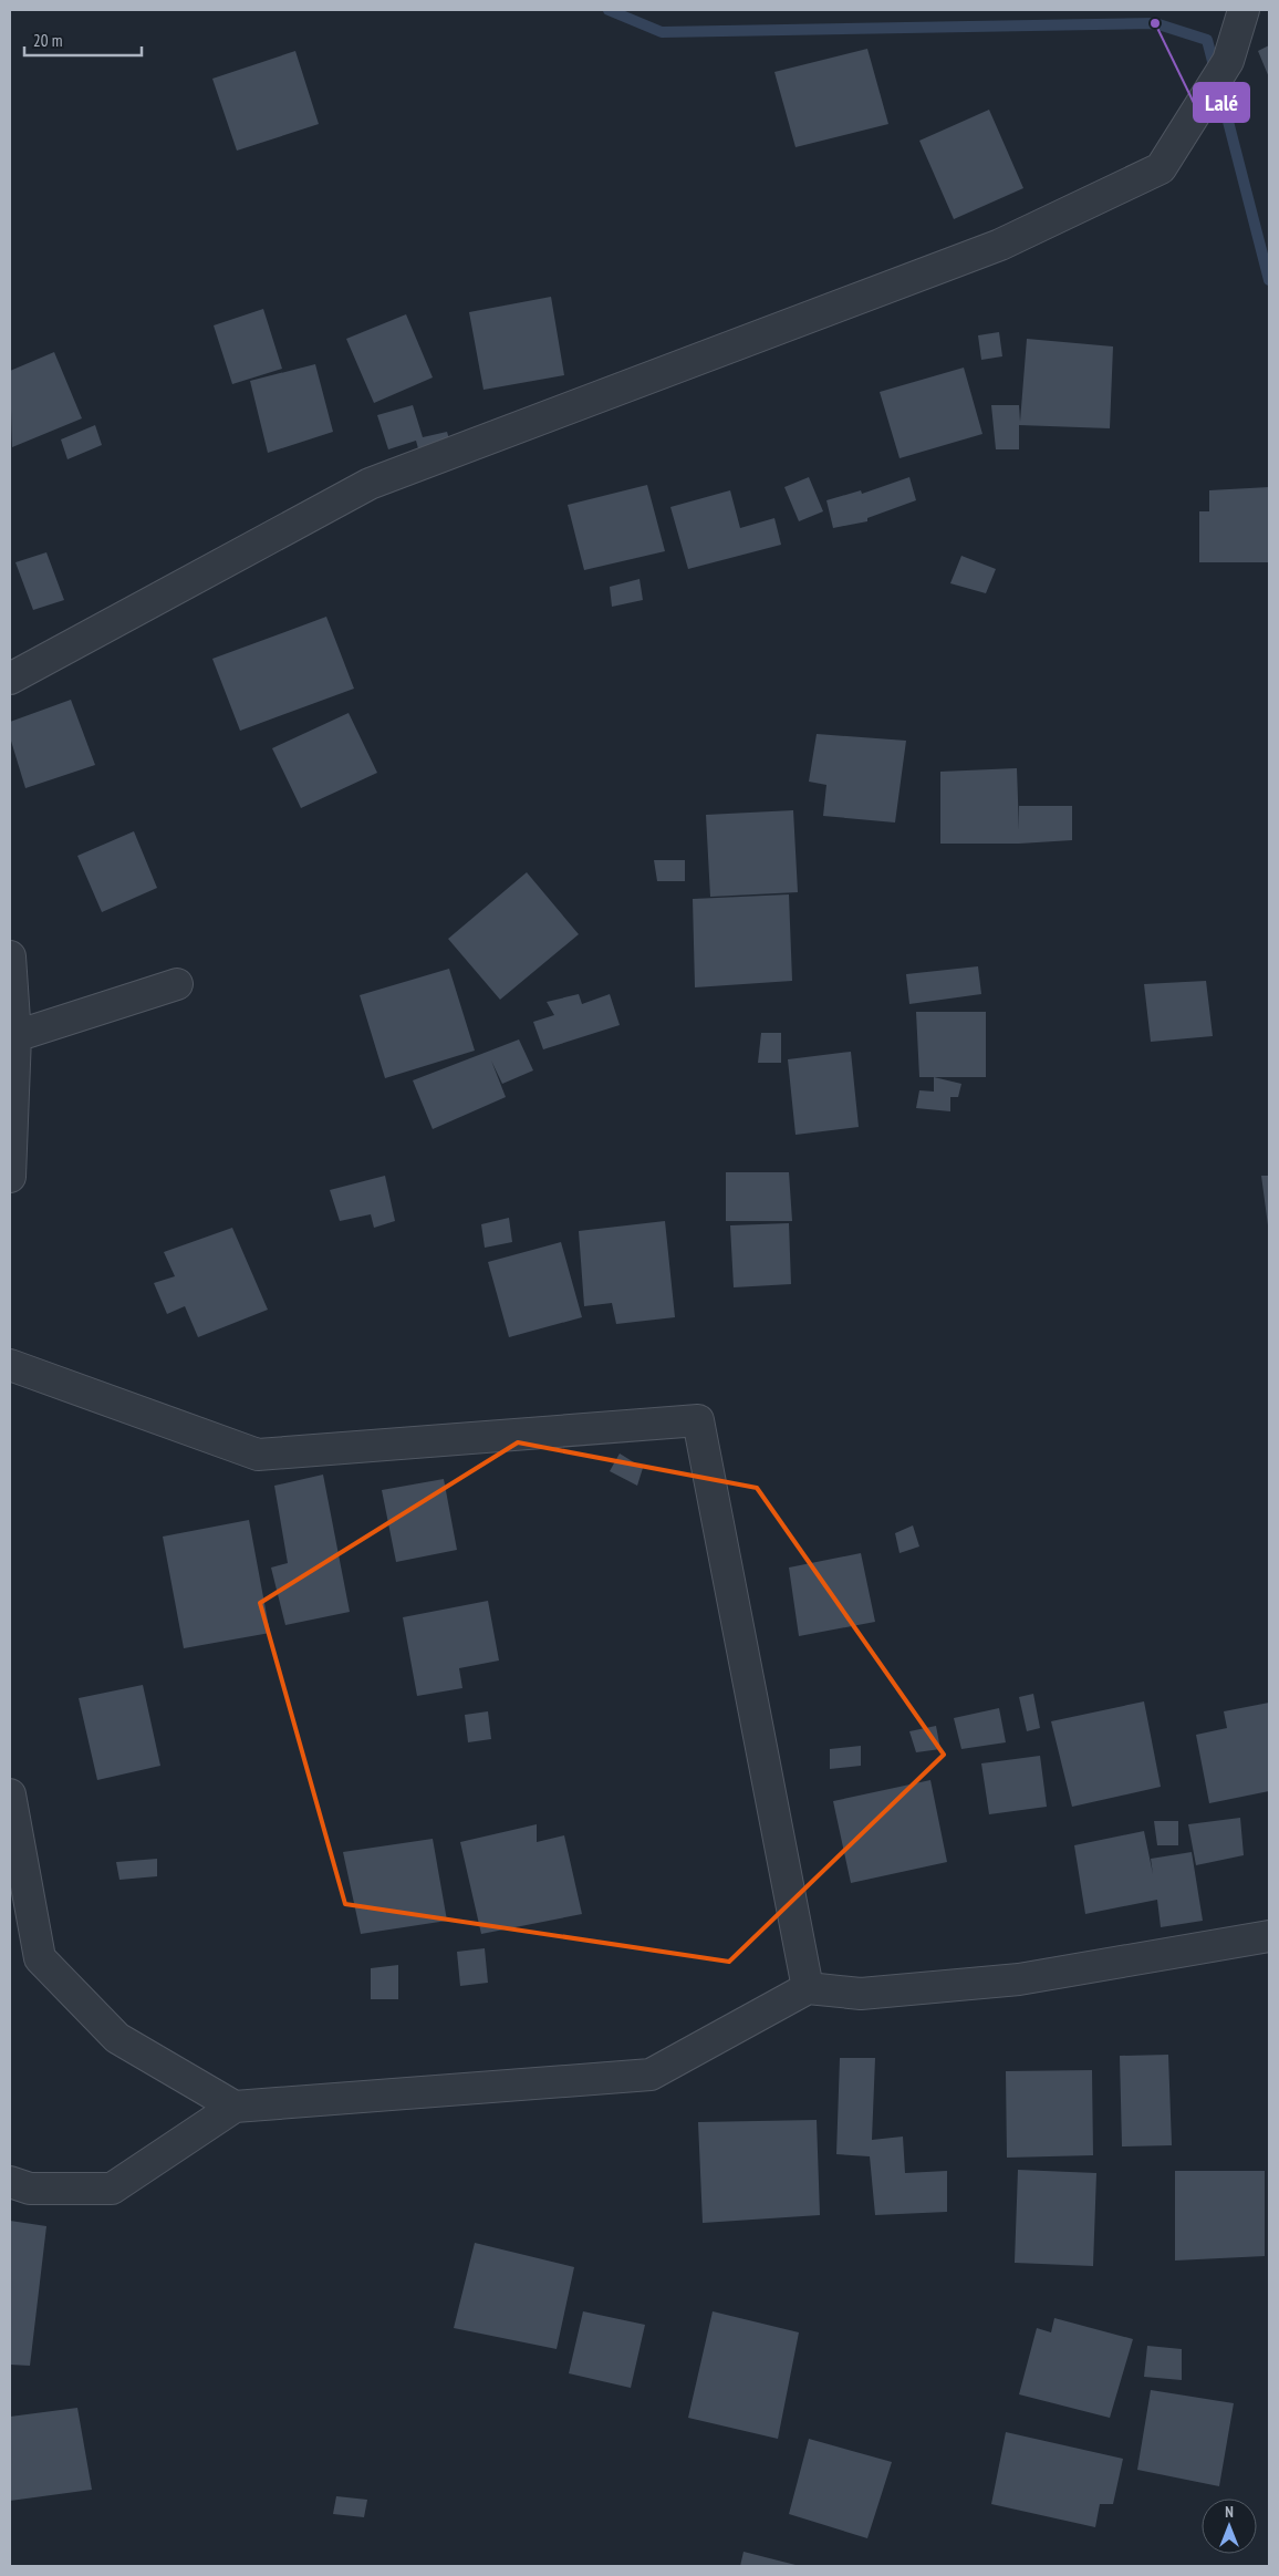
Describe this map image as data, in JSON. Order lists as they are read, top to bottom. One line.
{"places":["Lalé"],"scale_bar":"20 m","north":"top"}
